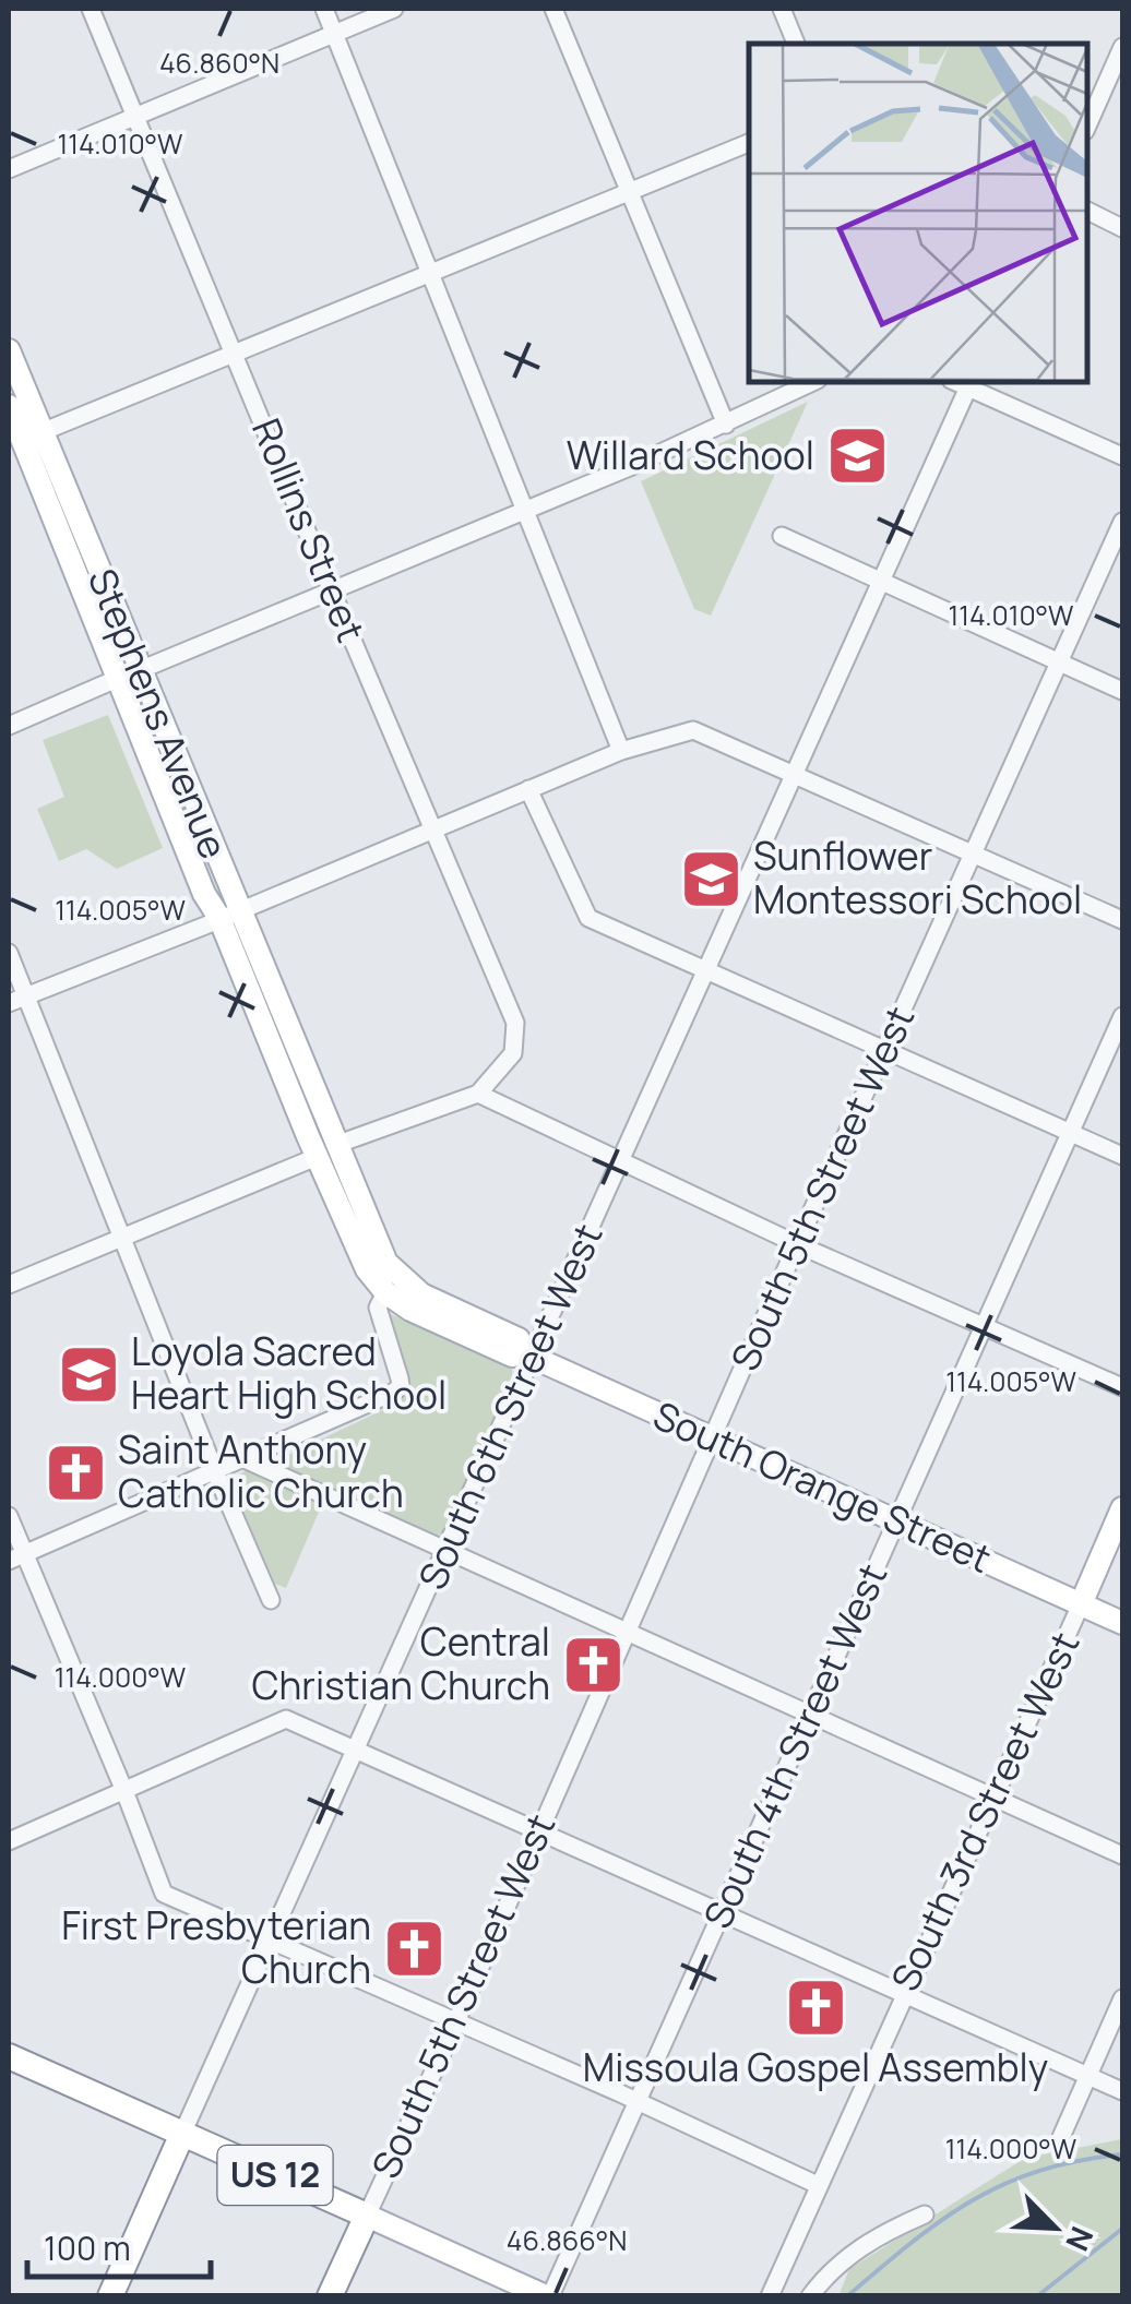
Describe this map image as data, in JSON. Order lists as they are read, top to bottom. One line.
{"streets":{"highway":["US 12"],"main road":["Stephens Avenue","South Orange Street","South 3rd Street West"],"street":["Rollins Street","South 5th Street West","South 6th Street West","South 4th Street West"]},"crossings":[["Stephens Avenue","South 6th Street West"],["Stephens Avenue","South Orange Street"],["South 5th Street West","South Orange Street"],["South 5th Street West","US 12"],["South 6th Street West","South Orange Street"],["South 6th Street West","US 12"],["South Orange Street","South 4th Street West"],["South Orange Street","South 3rd Street West"]],"places":{"school or university":["Willard School","Sunflower Montessori School","Loyola Sacred Heart High School"],"church":["Saint Anthony Catholic Church","Central Christian Church","First Presbyterian Church","Missoula Gospel Assembly"]},"scale_bar":"100 m","north":"bottom right","coordinates":["46.860°N","114.010°W","114.005°W","114.000°W","46.866°N"]}
